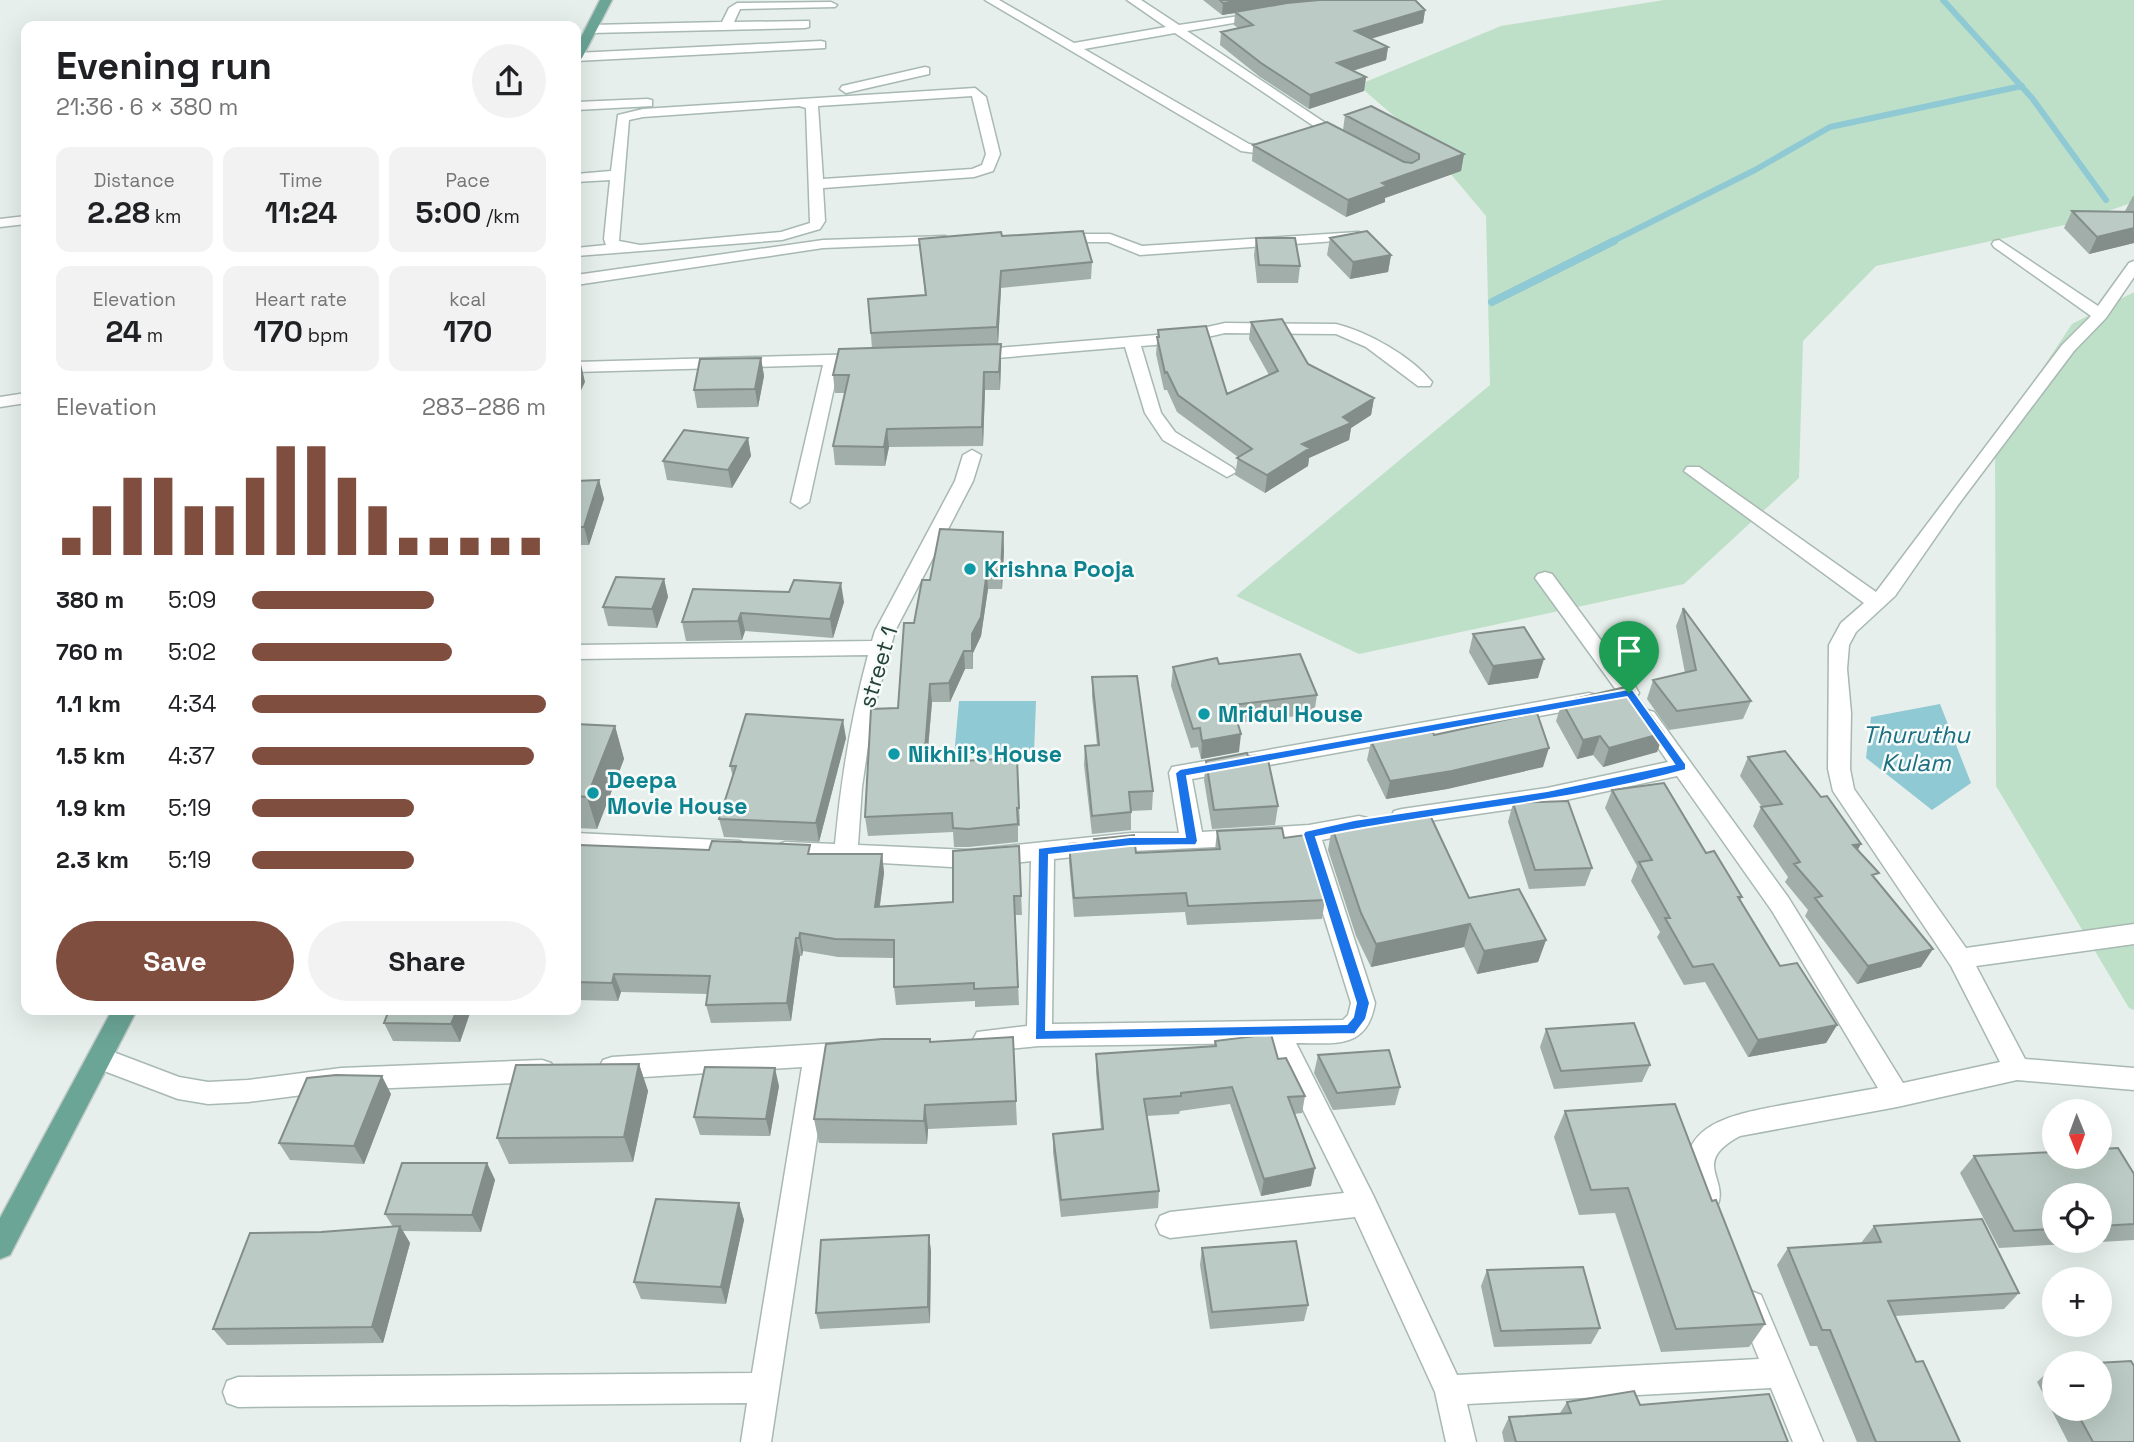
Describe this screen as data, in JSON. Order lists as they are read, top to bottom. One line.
{"streets":{"street":["street 1"]},"water":["Thuruthu Kulam"],"places":["Krishna Pooja","Mridul House","Nikhil's House","Deepa Movie House"],"north":"bottom","page":{"heading":["Evening run","21:36 · 6 × 380 m"],"stats":[["Distance","2.28 km"],["Time","11:24"],["Pace","5:00 /km"],["Elevation","24 m"],["Heart rate","170 bpm"],["kcal","170"]],"chart":["Elevation","283–286 m"],"list":[{"name":"380 m","note":"5:09"},{"name":"760 m","note":"5:02"},{"name":"1.1 km","note":"4:34"},{"name":"1.5 km","note":"4:37"},{"name":"1.9 km","note":"5:19"},{"name":"2.3 km","note":"5:19"}],"buttons":["Save","Share"],"map_buttons":["+","−"]}}
